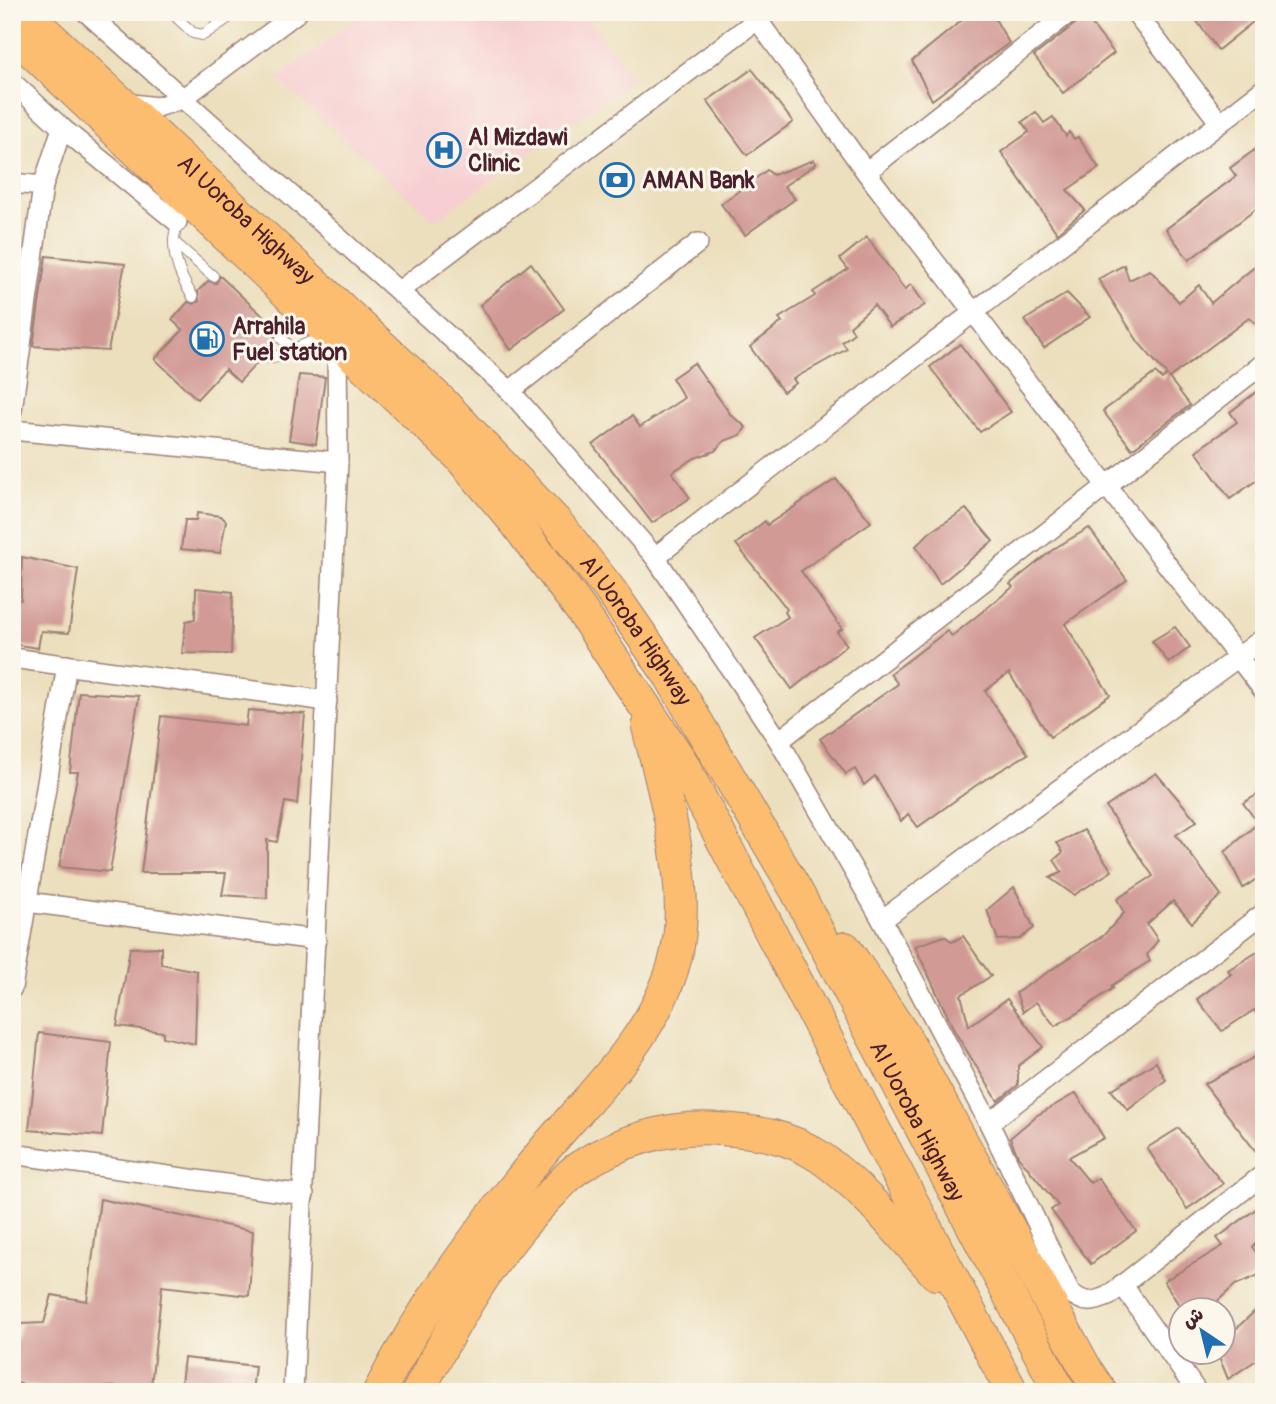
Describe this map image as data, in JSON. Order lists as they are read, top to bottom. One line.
{"streets":{"highway":["Al Uoroba Highway"]},"places":{"hospital":["Al Mizdawi Clinic"],"bank":["AMAN Bank"],"fuel station":["Arrahila Fuel station"]},"north":"top left"}
